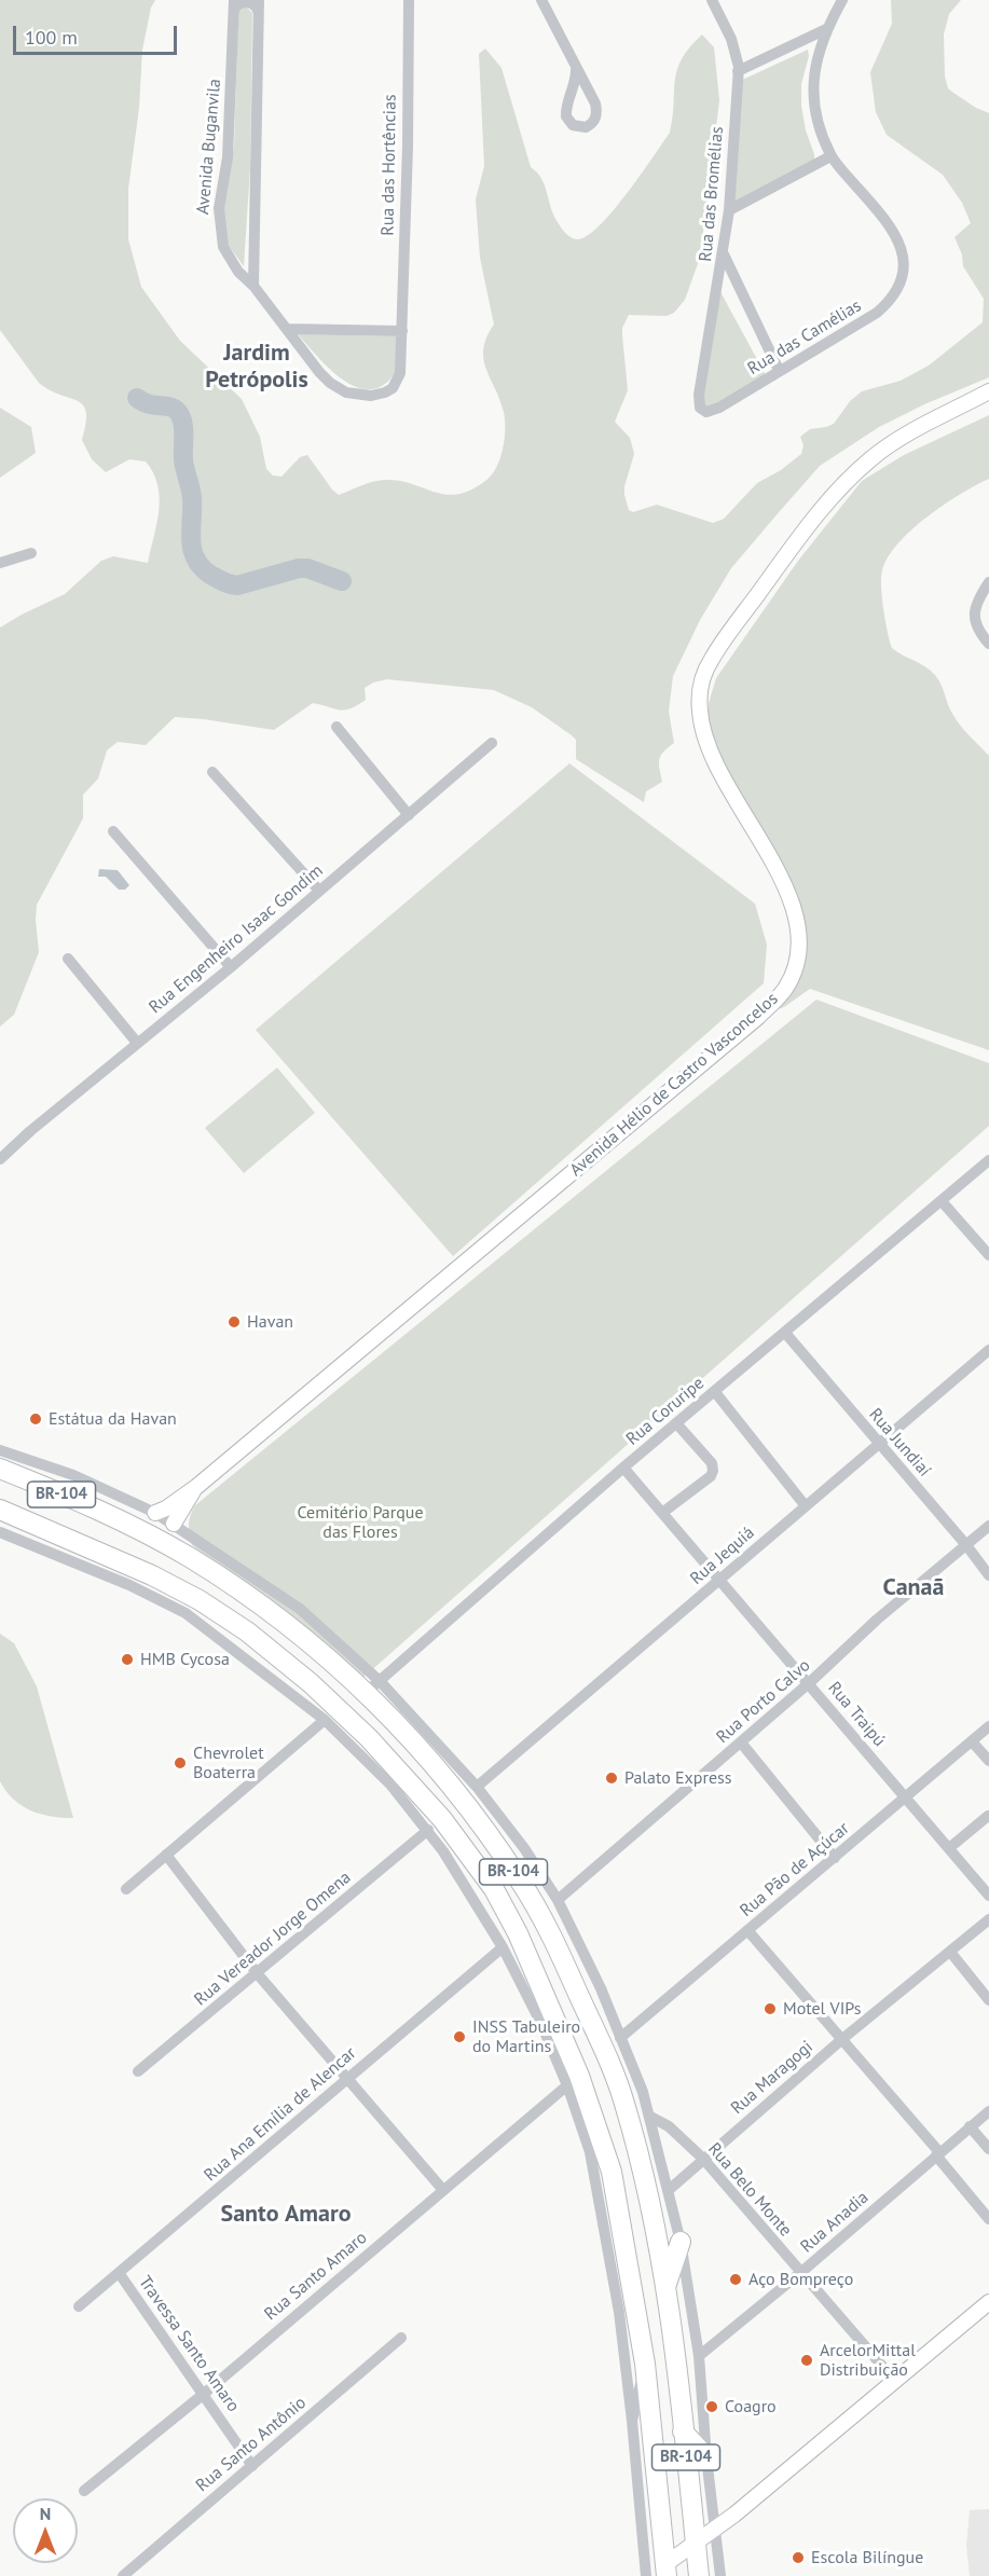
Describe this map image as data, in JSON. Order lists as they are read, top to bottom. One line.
{"streets":{"highway":["BR-104"],"street":["Avenida Buganvila","Rua das Hortências","Rua das Bromélias","Rua das Camélias","Rua Engenheiro Isaac Gondim","Avenida Hélio de Castro Vasconcelos","Rua Coruripe","Rua Jundiaí","Rua Jequiá","Rua Porto Calvo","Rua Traipú","Rua Pão de Açúcar","Rua Vereador Jorge Omena","Rua Maragogi","Rua Ana Emília de Alencar","Rua Belo Monte","Rua Anadia","Rua Santo Amaro","Travessa Santo Amaro","Rua Santo Antônio"]},"crossings":[["Avenida Buganvila","Rua das Hortências"],["Rua das Bromélias","Rua das Camélias"],["Rua Coruripe","Rua Jundiaí"],["Rua Coruripe","BR-104"],["Rua Coruripe","Rua Traipú"],["Rua Jundiaí","Rua Jequiá"],["Rua Jundiaí","Rua Porto Calvo"],["Rua Jequiá","Rua Traipú"],["Rua Porto Calvo","Rua Traipú"],["Rua Traipú","Rua Pão de Açúcar"],["Rua Maragogi","Rua Belo Monte"],["Rua Ana Emília de Alencar","Travessa Santo Amaro"],["Rua Belo Monte","Rua Anadia"],["Rua Santo Amaro","Travessa Santo Amaro"],["Travessa Santo Amaro","Rua Santo Antônio"]],"districts":["Jardim Petrópolis","Canaã","Santo Amaro"],"parks":["Cemitério Parque das Flores"],"places":["Havan","Estátua da Havan","HMB Cycosa","Chevrolet Boaterra","Palato Express","Motel VIPs","INSS Tabuleiro do Martins","Aço Bompreço","ArcelorMittal Distribuição","Coagro","Escola Bilíngue"],"scale_bar":"100 m","north":"top"}
